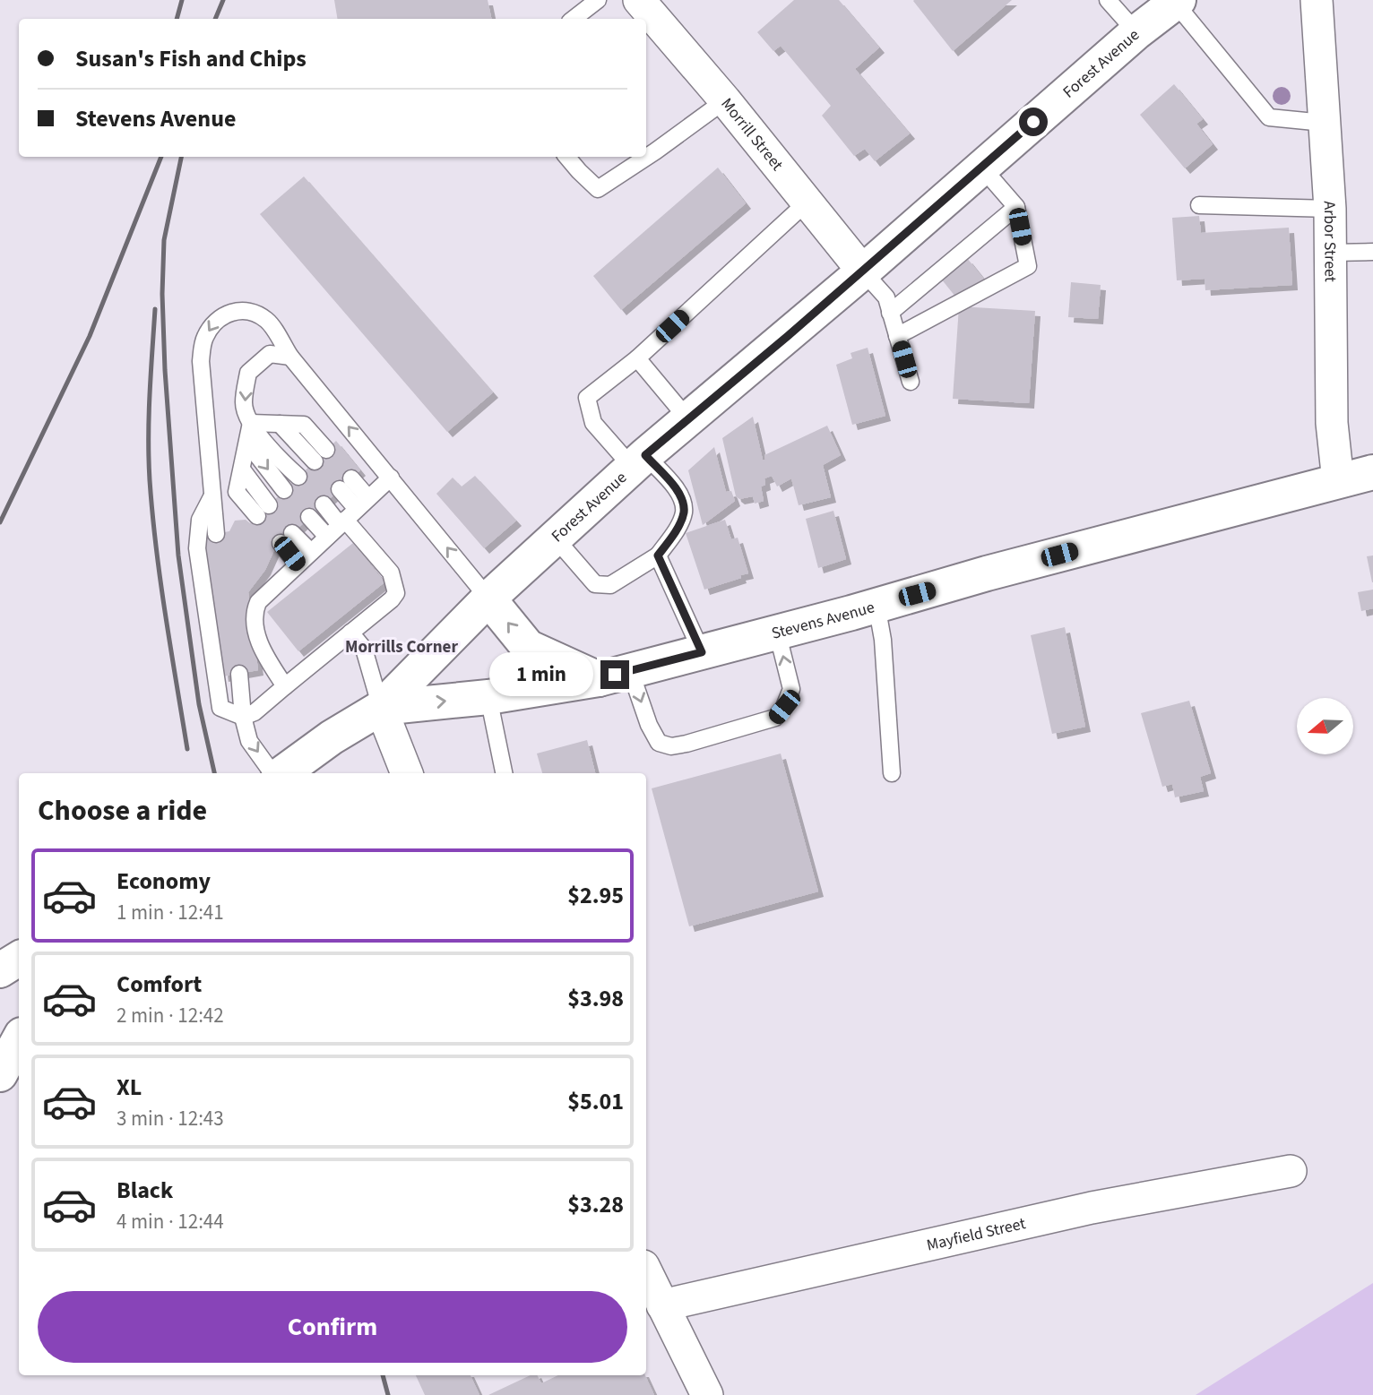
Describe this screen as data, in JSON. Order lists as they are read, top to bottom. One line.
{"streets":{"main road":["Forest Avenue","Stevens Avenue"],"street":["Morrill Street","Arbor Street","Mayfield Street"]},"crossings":[["Forest Avenue","Morrill Street"],["Forest Avenue","Stevens Avenue"],["Arbor Street","Stevens Avenue"]],"districts":["Morrills Corner"],"north":"left","page":{"banner":["Susan's Fish and Chips","Stevens Avenue"],"bubble":"1 min","heading":"Choose a ride","list":[{"name":"Economy","note":"1 min · 12:41","value":"$2.95"},{"name":"Comfort","note":"2 min · 12:42","value":"$3.98"},{"name":"XL","note":"3 min · 12:43","value":"$5.01"},{"name":"Black","note":"4 min · 12:44","value":"$3.28"}],"buttons":"Confirm"}}
